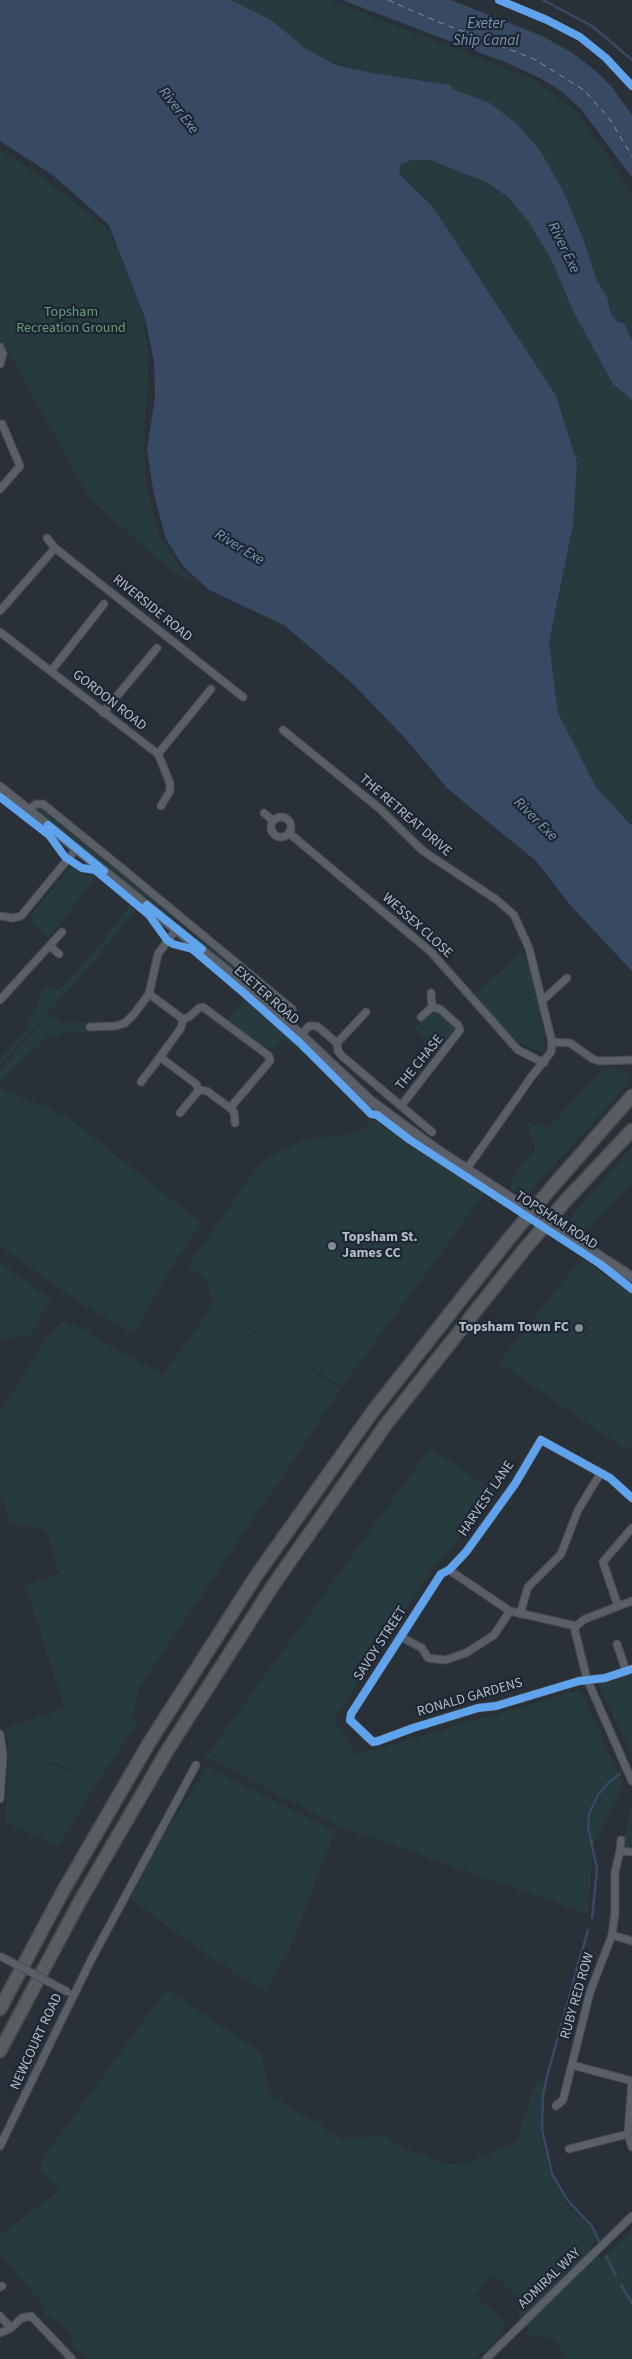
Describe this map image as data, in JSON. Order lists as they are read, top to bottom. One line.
{"streets":{"street":["RIVERSIDE ROAD","GORDON ROAD","THE RETREAT DRIVE","WESSEX CLOSE","EXETER ROAD","THE CHASE","TOPSHAM ROAD","HARVEST LANE","SAVOY STREET","RONALD GARDENS","RUBY RED ROW","NEWCOURT ROAD","ADMIRAL WAY"]},"crossings":[["EXETER ROAD","THE CHASE"],["EXETER ROAD","TOPSHAM ROAD"],["HARVEST LANE","SAVOY STREET"],["SAVOY STREET","RONALD GARDENS"]],"water":["Exeter Ship Canal","River Exe"],"parks":["Topsham Recreation Ground"],"places":["Topsham St. James CC","Topsham Town FC"]}
